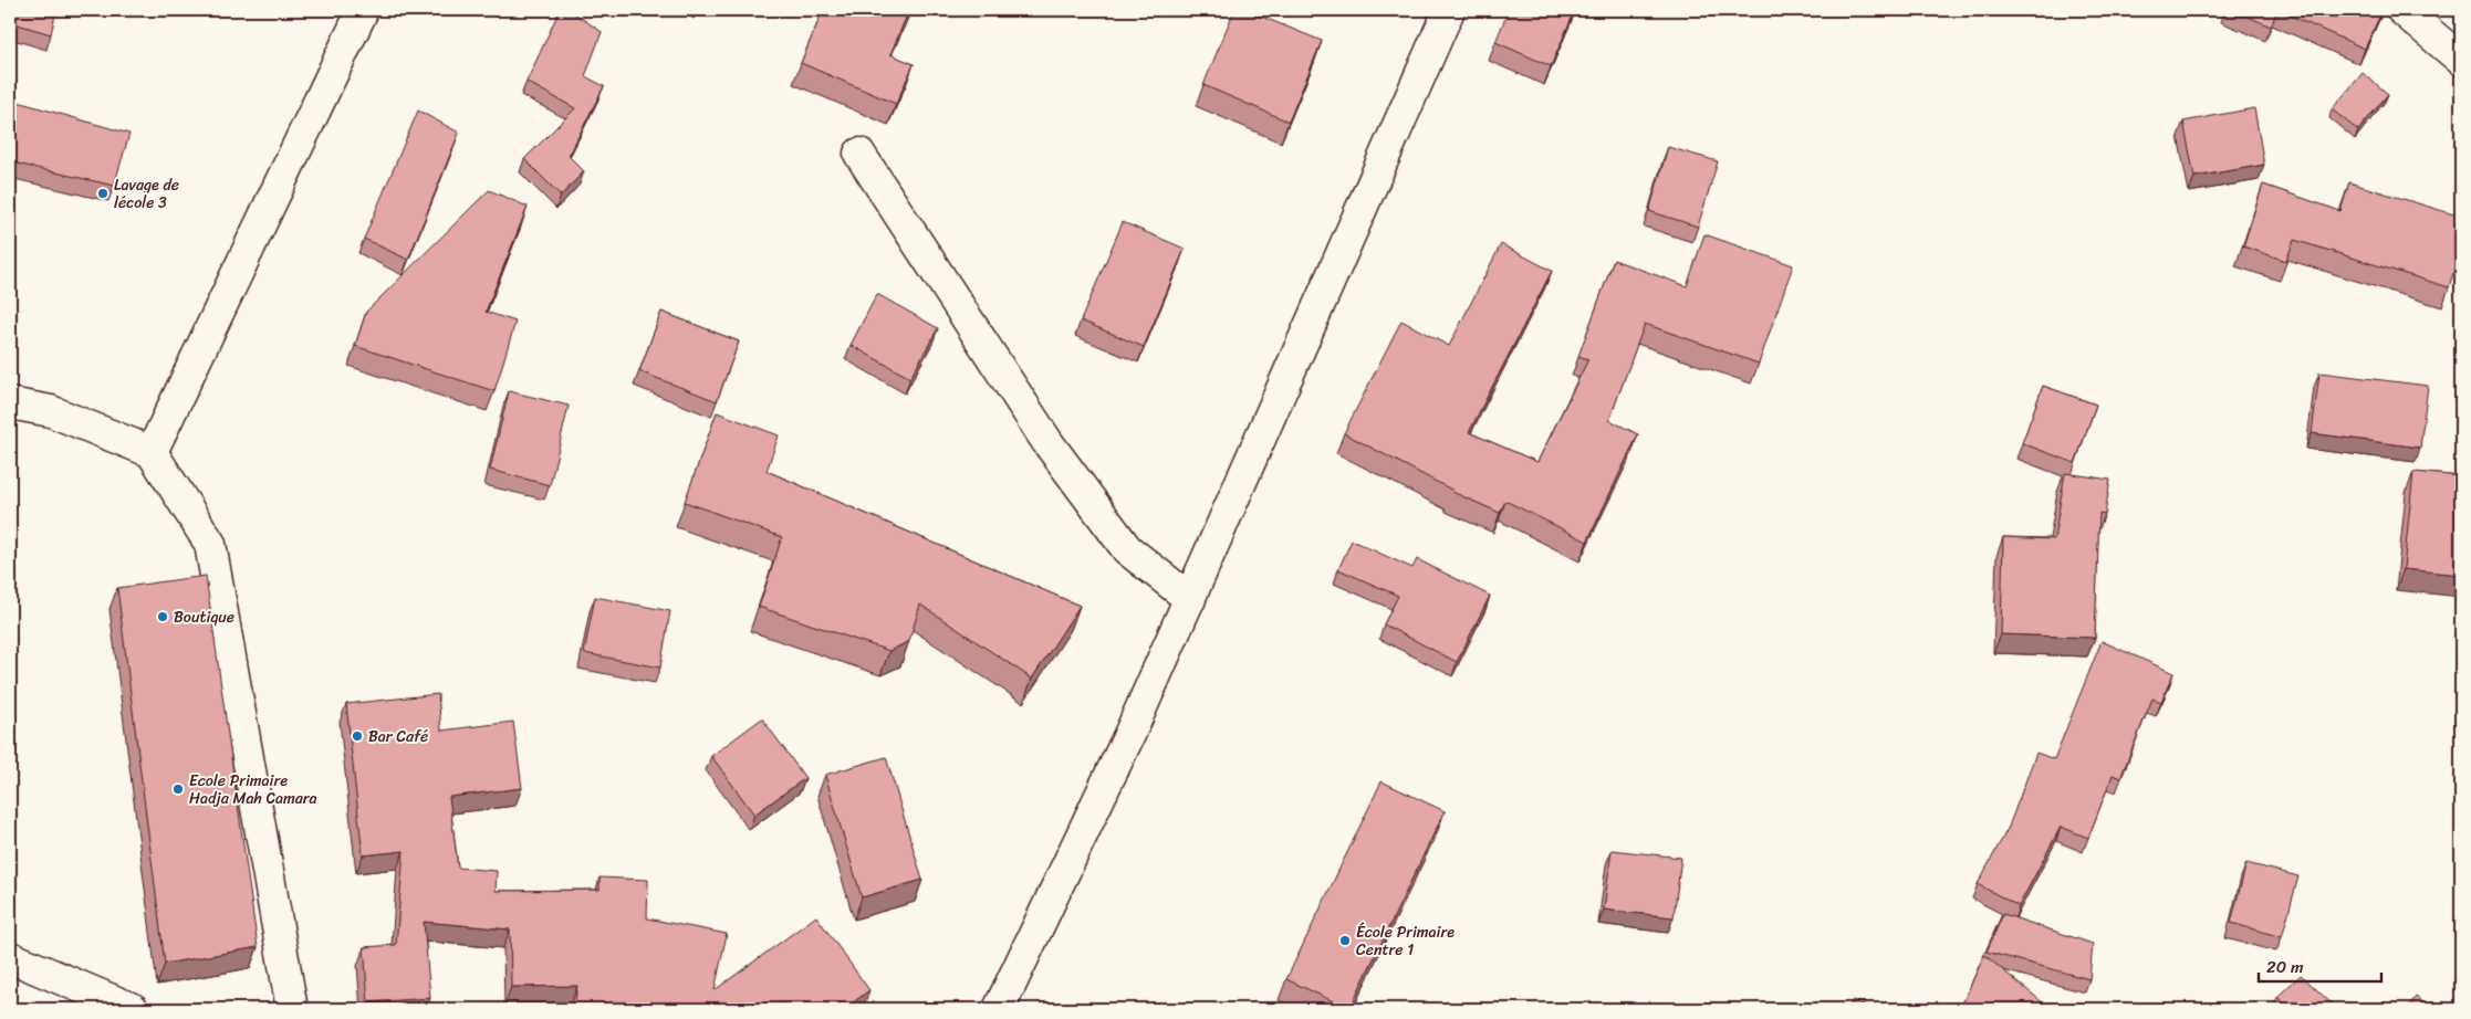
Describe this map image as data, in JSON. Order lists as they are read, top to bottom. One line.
{"places":["Lavage de lécole 3","Boutique","Bar Café","Ecole Primaire Hadja Mah Camara","École Primaire Centre 1"],"scale_bar":"20 m"}
